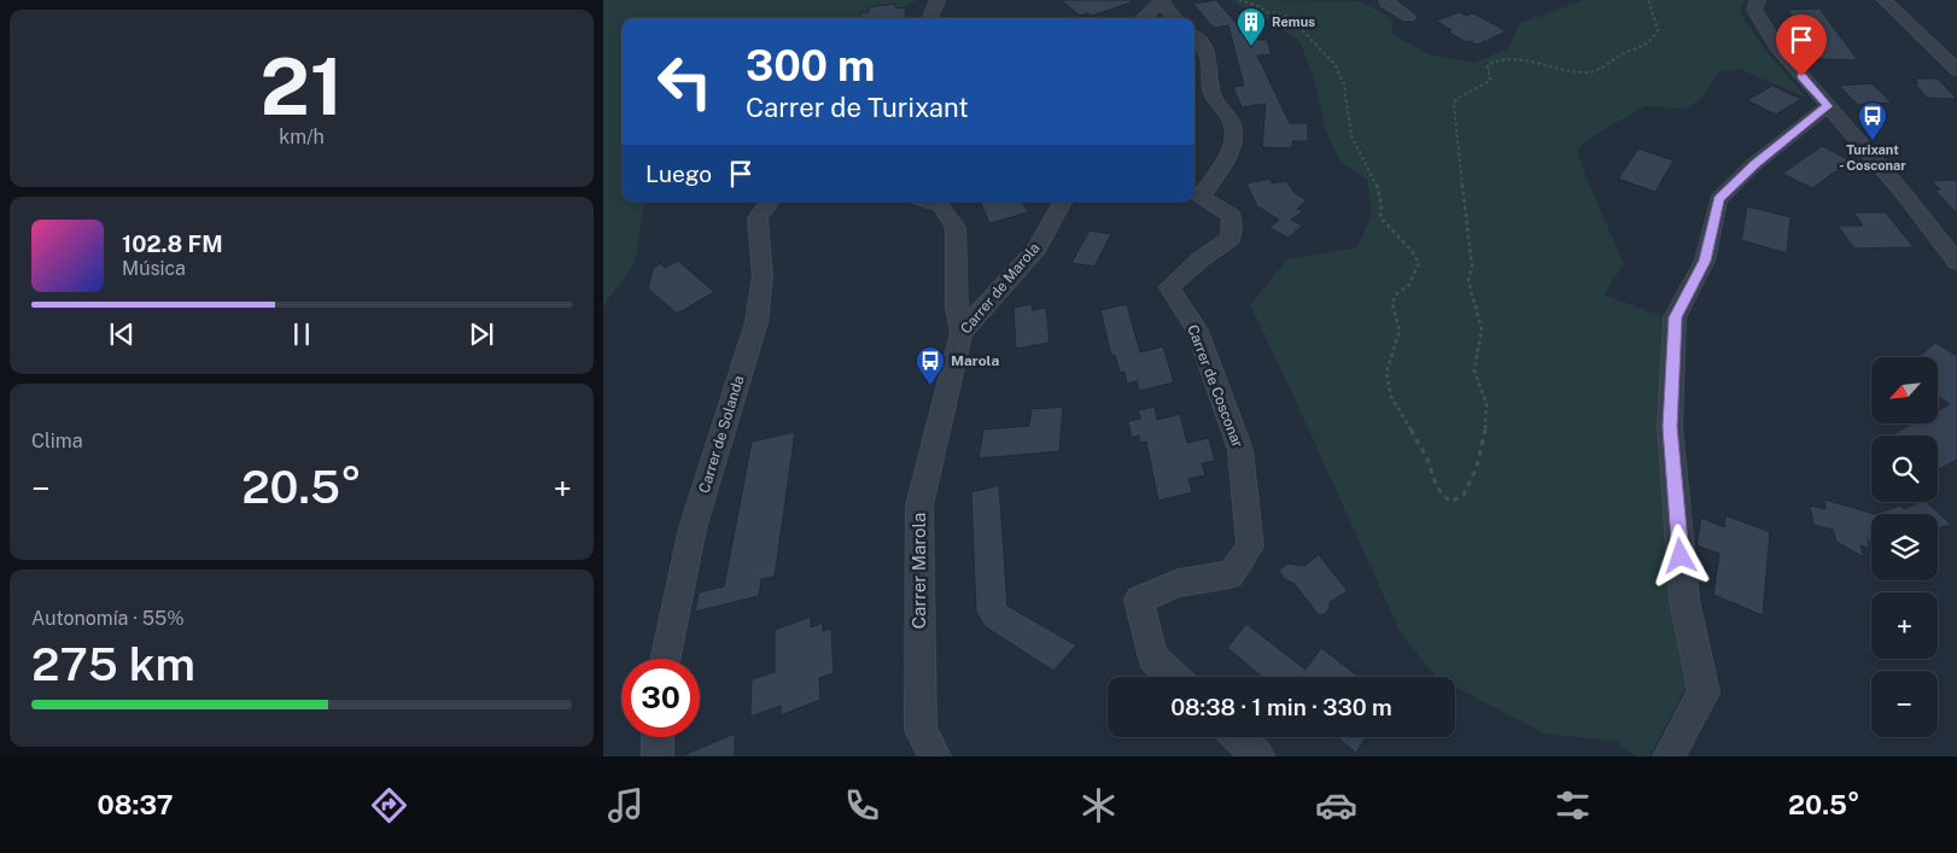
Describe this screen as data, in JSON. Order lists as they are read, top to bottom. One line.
{"streets":{"street":["Carrer de Marola","Carrer de Cosconar","Carrer de Solanda","Carrer Marola"]},"crossings":[["Carrer de Marola","Carrer Marola"]],"places":{"building":["Remus"],"bus stop":["Turixant - Cosconar","Marola"]},"north":"bottom left","page":{"tile":[["21","km/h"],"Clima",["Autonomía · 55%","275 km"]],"turn":["300 m","Carrer de Turixant"],"then":"Luego","song":["102.8 FM","Música"],"map_buttons":["+","−"],"heat":["−","20.5°","+"],"limit":"30","trip":"08:38 · 1 min · 330 m","tabs":["08:37","20.5°"]}}
